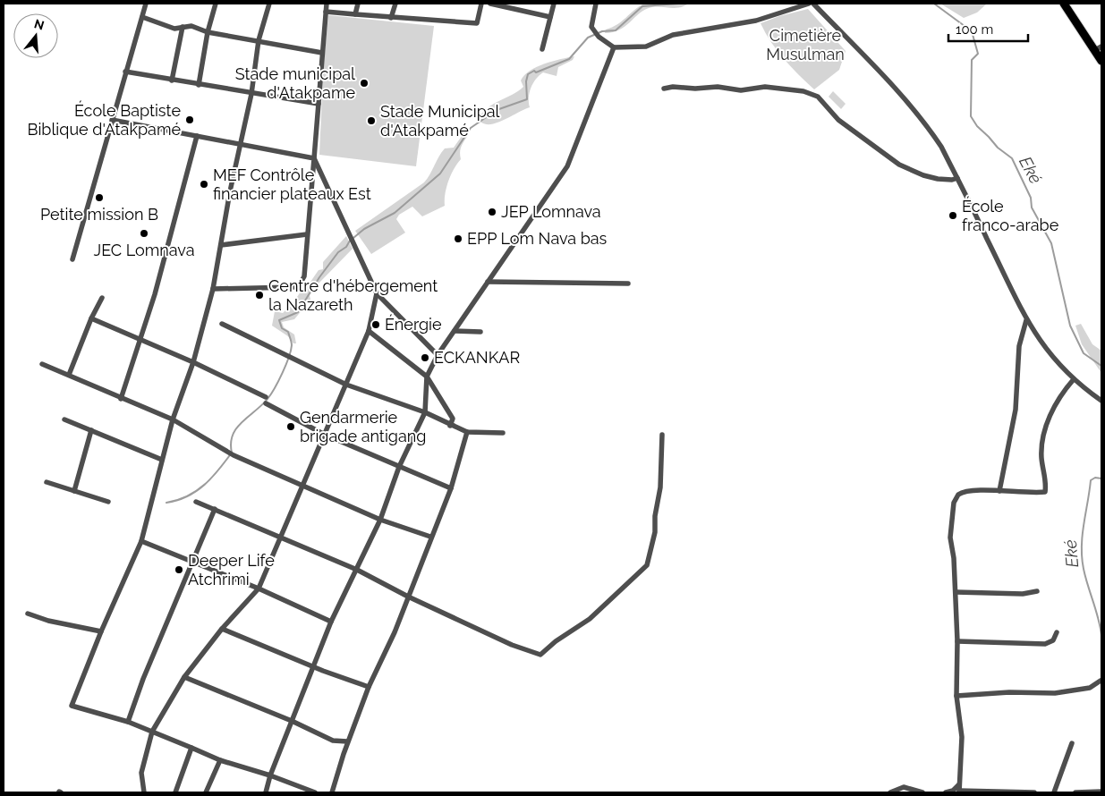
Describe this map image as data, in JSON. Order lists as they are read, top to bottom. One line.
{"water":["Eké"],"parks":["Cimetière Musulman"],"places":["Stade municipal d'Atakpame","École Baptiste Biblique d'Atakpamé","Stade Municipal d'Atakpamé","MEF Contrôle financier plateaux Est","Petite mission B","JEP Lomnava","École franco-arabe","JEC Lomnava","EPP Lom Nava bas","Centre d'hébergement la Nazareth","Énergie","ECKANKAR","Gendarmerie brigade antigang","Deeper Life Atchrimi"],"scale_bar":"100 m","north":"top"}
